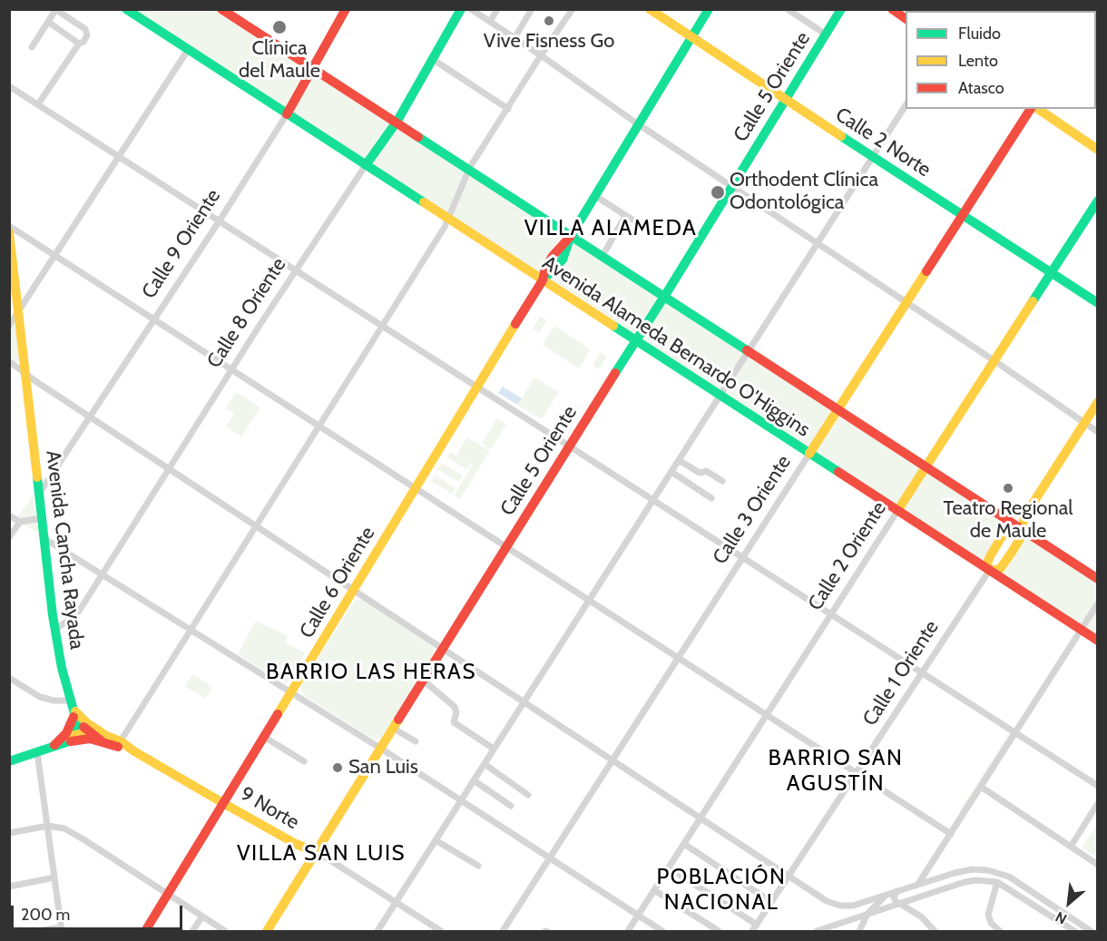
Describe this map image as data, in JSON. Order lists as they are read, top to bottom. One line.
{"streets":{"main road":["Calle 5 Oriente","Calle 2 Norte","Calle 9 Oriente","Calle 8 Oriente","Avenida Alameda Bernardo O'Higgins","Calle 3 Oriente","Avenida Cancha Rayada","Calle 2 Oriente","Calle 6 Oriente","9 Norte"],"street":["Calle 1 Oriente"]},"crossings":[["Calle 5 Oriente","Calle 2 Norte"],["Calle 5 Oriente","Avenida Alameda Bernardo O'Higgins"],["Calle 5 Oriente","9 Norte"],["Calle 2 Norte","Calle 3 Oriente"],["Calle 2 Norte","Calle 2 Oriente"],["Calle 2 Norte","Calle 6 Oriente"],["Calle 9 Oriente","Avenida Alameda Bernardo O'Higgins"],["Calle 9 Oriente","Avenida Cancha Rayada"],["Calle 8 Oriente","Avenida Alameda Bernardo O'Higgins"],["Calle 8 Oriente","Avenida Cancha Rayada"],["Avenida Alameda Bernardo O'Higgins","Calle 3 Oriente"],["Avenida Alameda Bernardo O'Higgins","Calle 2 Oriente"],["Avenida Alameda Bernardo O'Higgins","Calle 6 Oriente"],["Avenida Alameda Bernardo O'Higgins","Calle 1 Oriente"],["Calle 6 Oriente","9 Norte"]],"districts":["VILLA ALAMEDA","BARRIO LAS HERAS","BARRIO SAN AGUSTÍN","VILLA SAN LUIS","POBLACIÓN NACIONAL"],"places":["Vive Fisness Go","Clínica del Maule","Orthodent Clínica Odontológica","Teatro Regional de Maule","San Luis"],"legend":["Fluido","Lento","Atasco"],"scale_bar":"200 m","north":"bottom left"}
